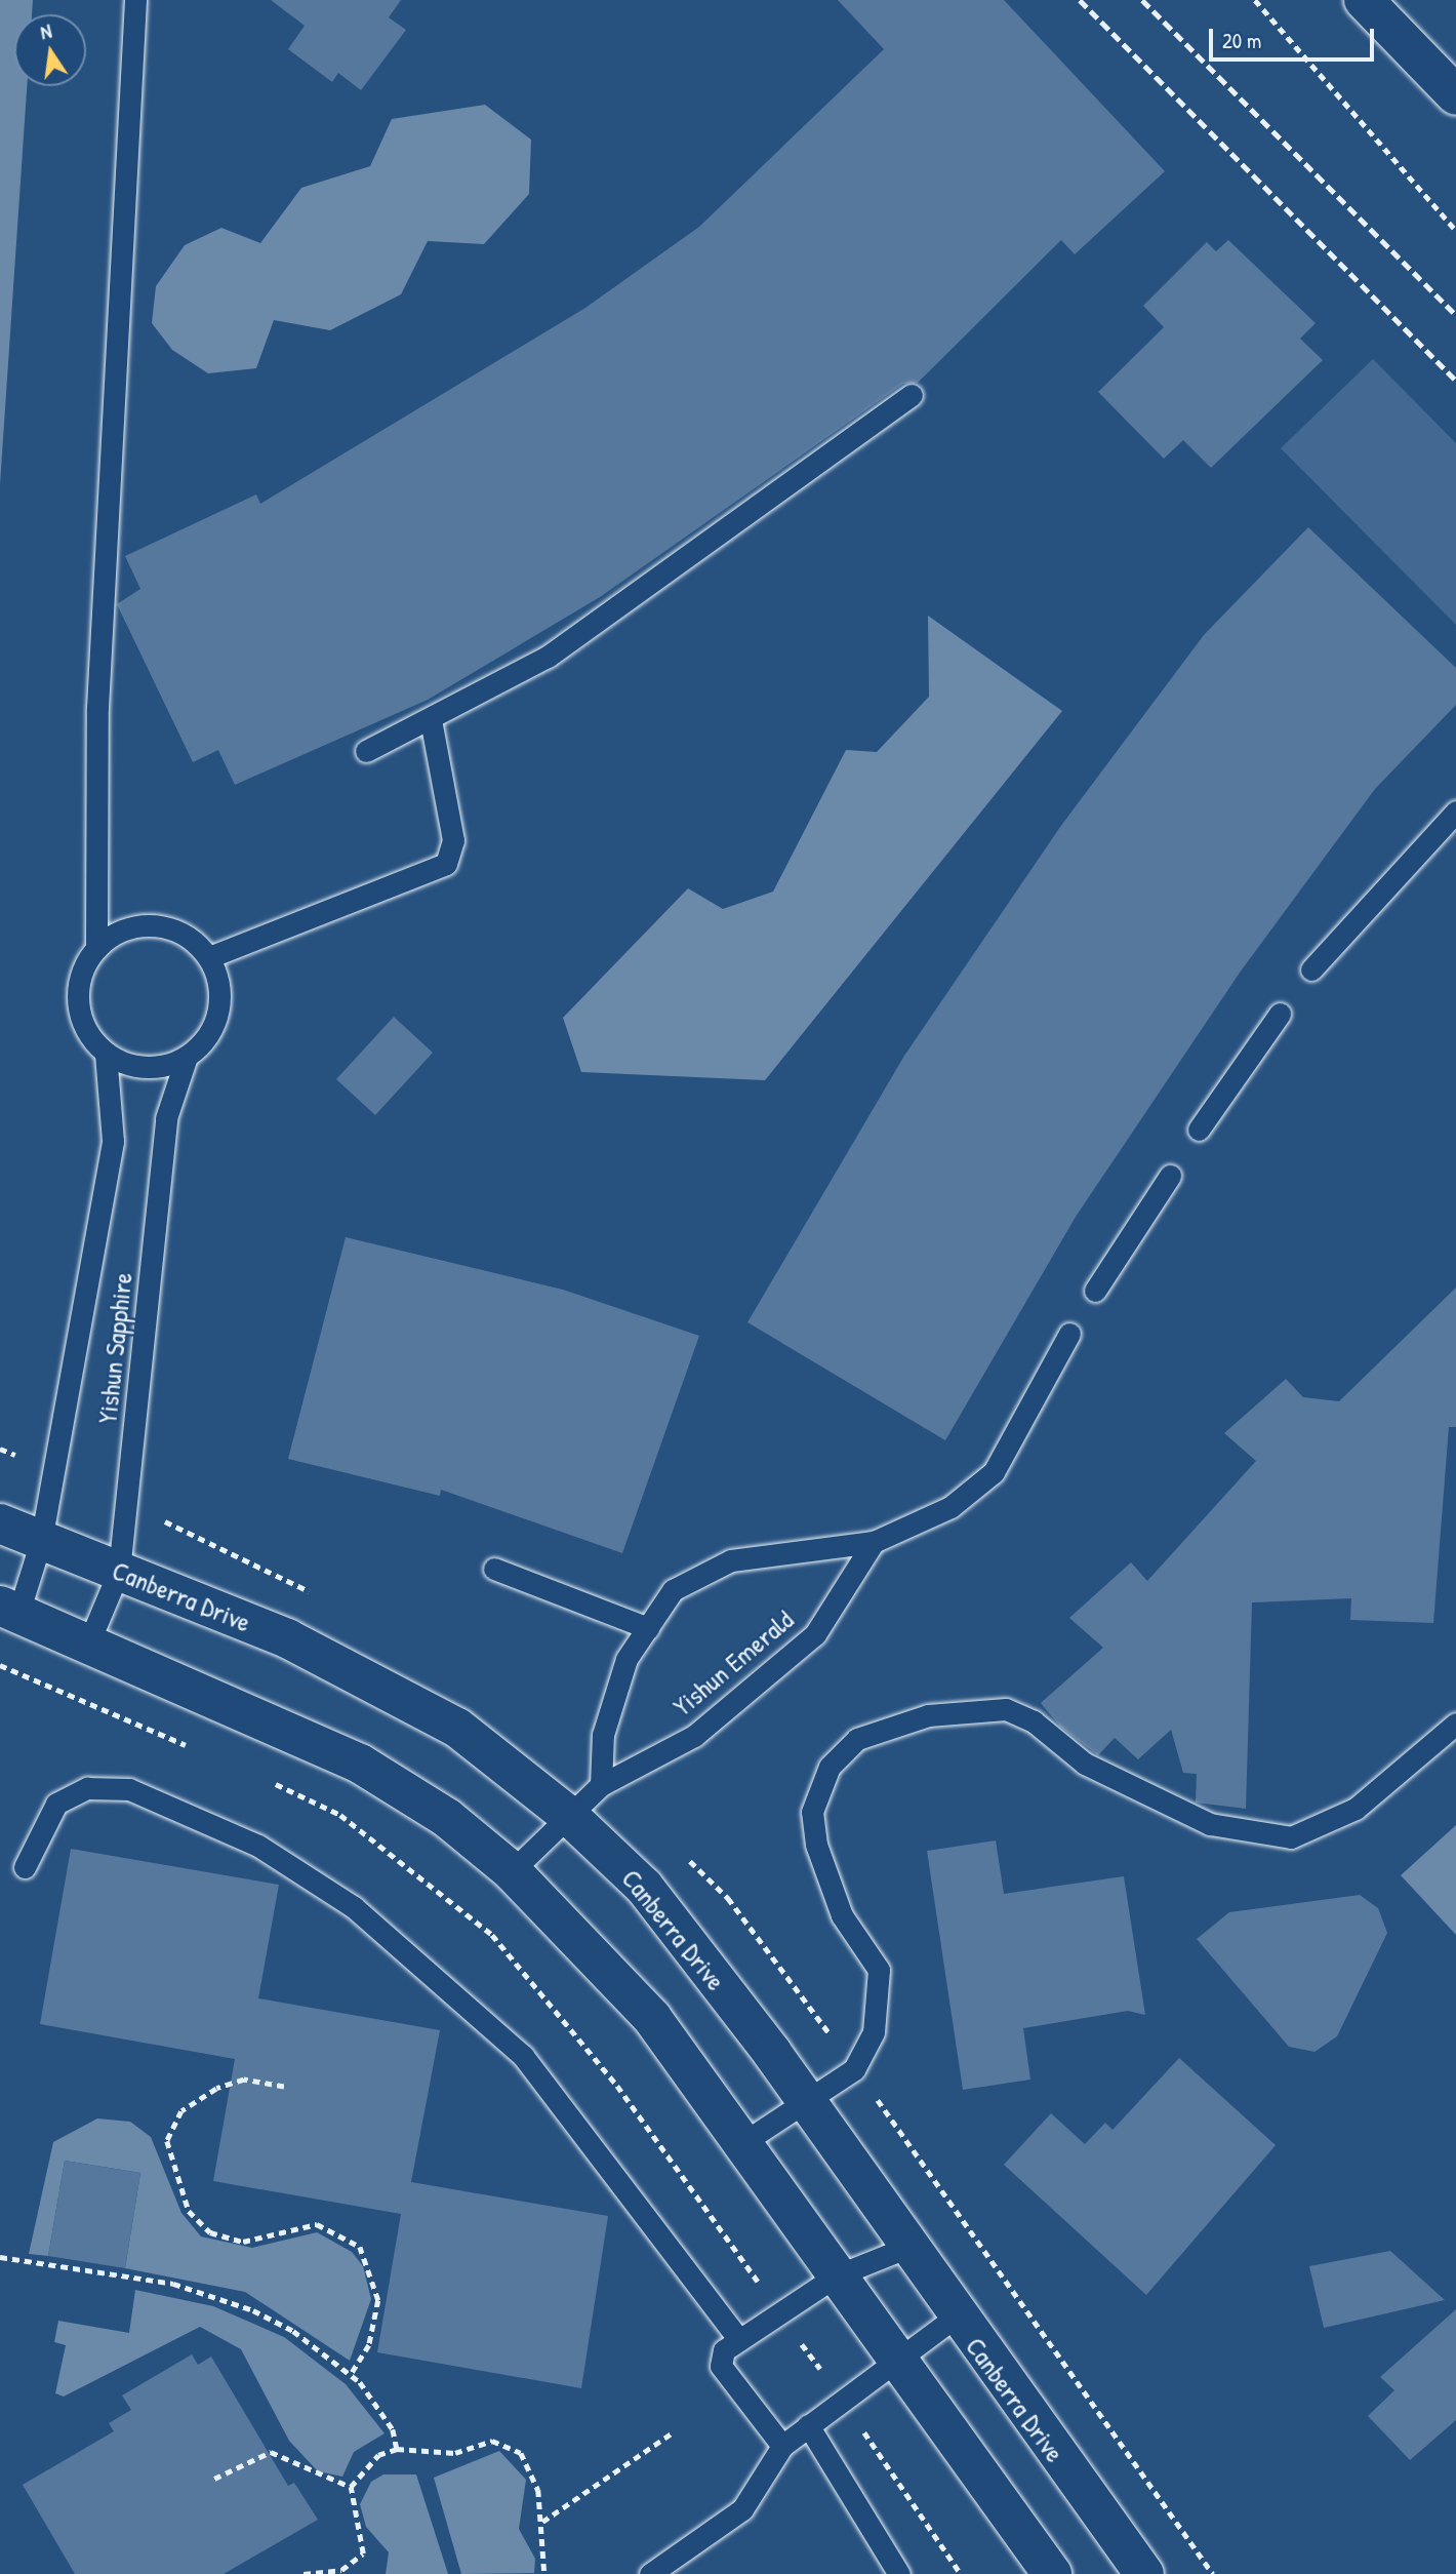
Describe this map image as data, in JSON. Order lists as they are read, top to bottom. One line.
{"streets":{"street":["Canberra Drive"],"lane":["Yishun Sapphire","Yishun Emerald"]},"crossings":[["Yishun Sapphire","Canberra Drive"],["Canberra Drive","Yishun Emerald"]],"scale_bar":"20 m","north":"top"}
